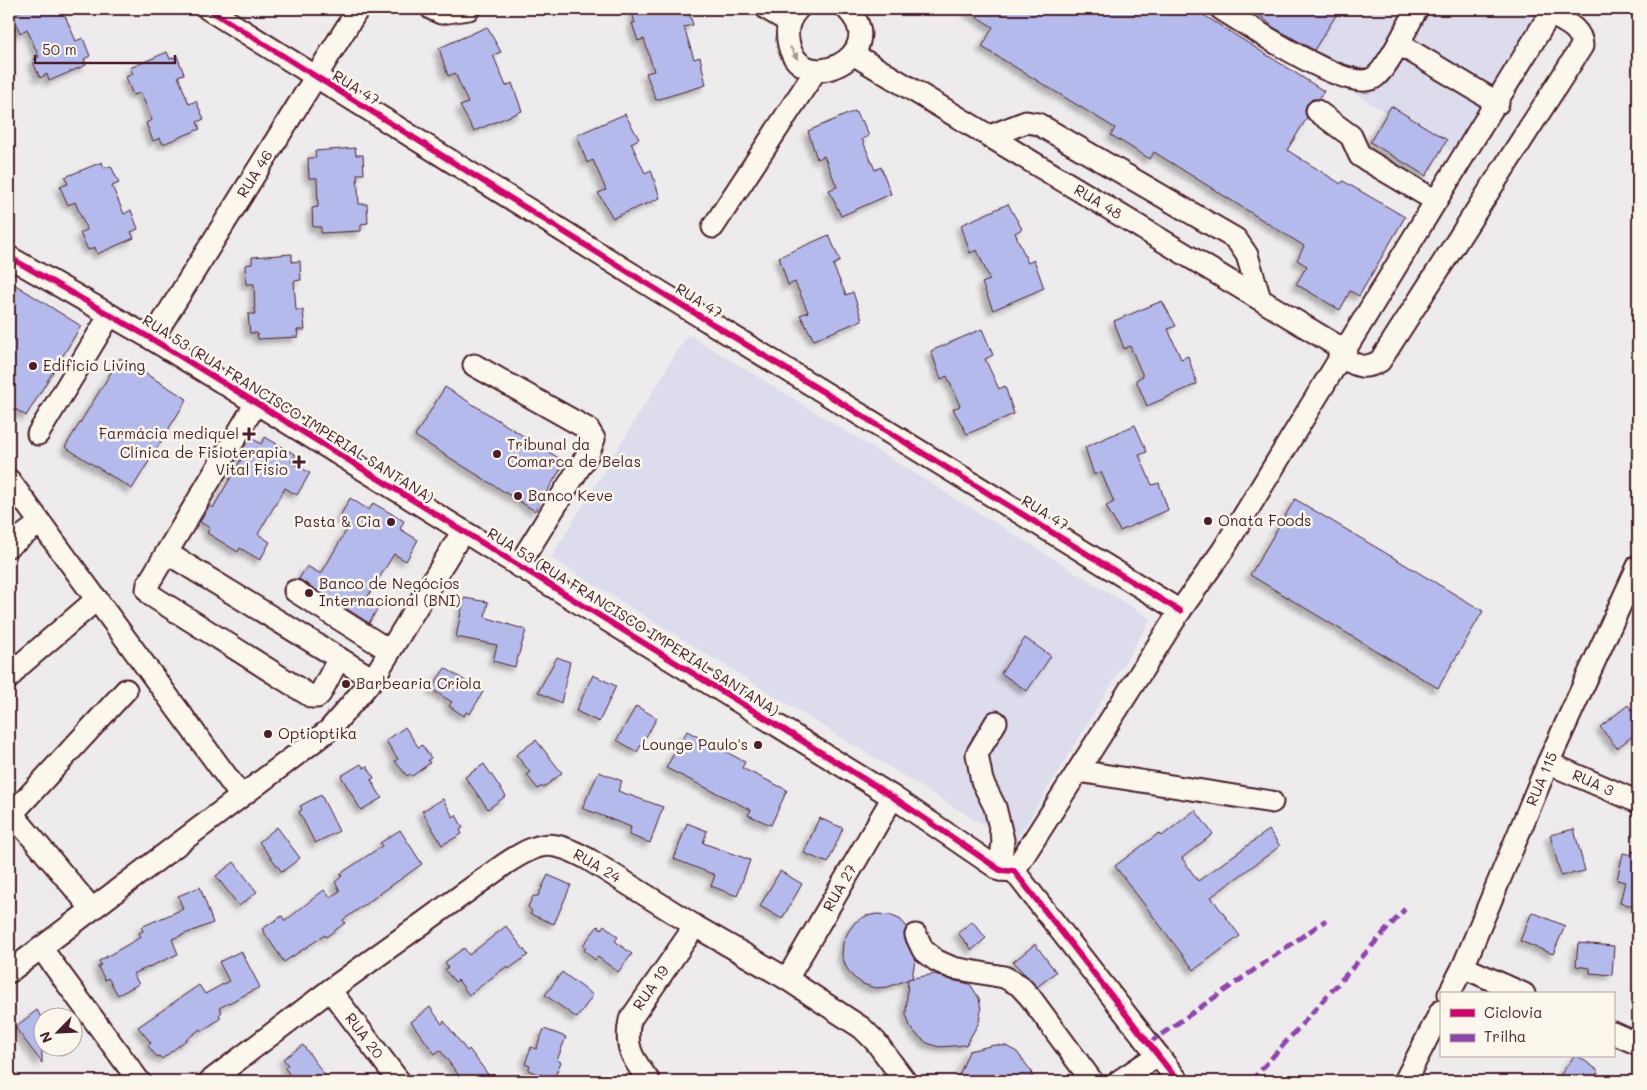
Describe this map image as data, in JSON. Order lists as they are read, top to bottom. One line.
{"streets":{"street":["RUA 47","RUA 46","RUA 48","RUA 53 (RUA FRANCISCO IMPERIAL SANTANA)","RUA 115","RUA 3","RUA 24","RUA 27","RUA 19","RUA 20"]},"crossings":[["RUA 47","RUA 46"],["RUA 46","RUA 53 (RUA FRANCISCO IMPERIAL SANTANA)"],["RUA 53 (RUA FRANCISCO IMPERIAL SANTANA)","RUA 27"],["RUA 115","RUA 3"],["RUA 24","RUA 27"],["RUA 24","RUA 19"],["RUA 24","RUA 20"]],"places":{"other":["Edificio Living","Tribunal da Comarca de Belas","Banco Keve","Onata Foods","Pasta & Cia","Banco de Negócios Internacional (BNI)","Barbearia Criola","Optioptika","Lounge Paulo's"],"health":["Farmácia mediquel","Clínica de Fisioterapia Vital Fisio"]},"legend":["Ciclovia","Trilha"],"scale_bar":"50 m","north":"bottom left"}
